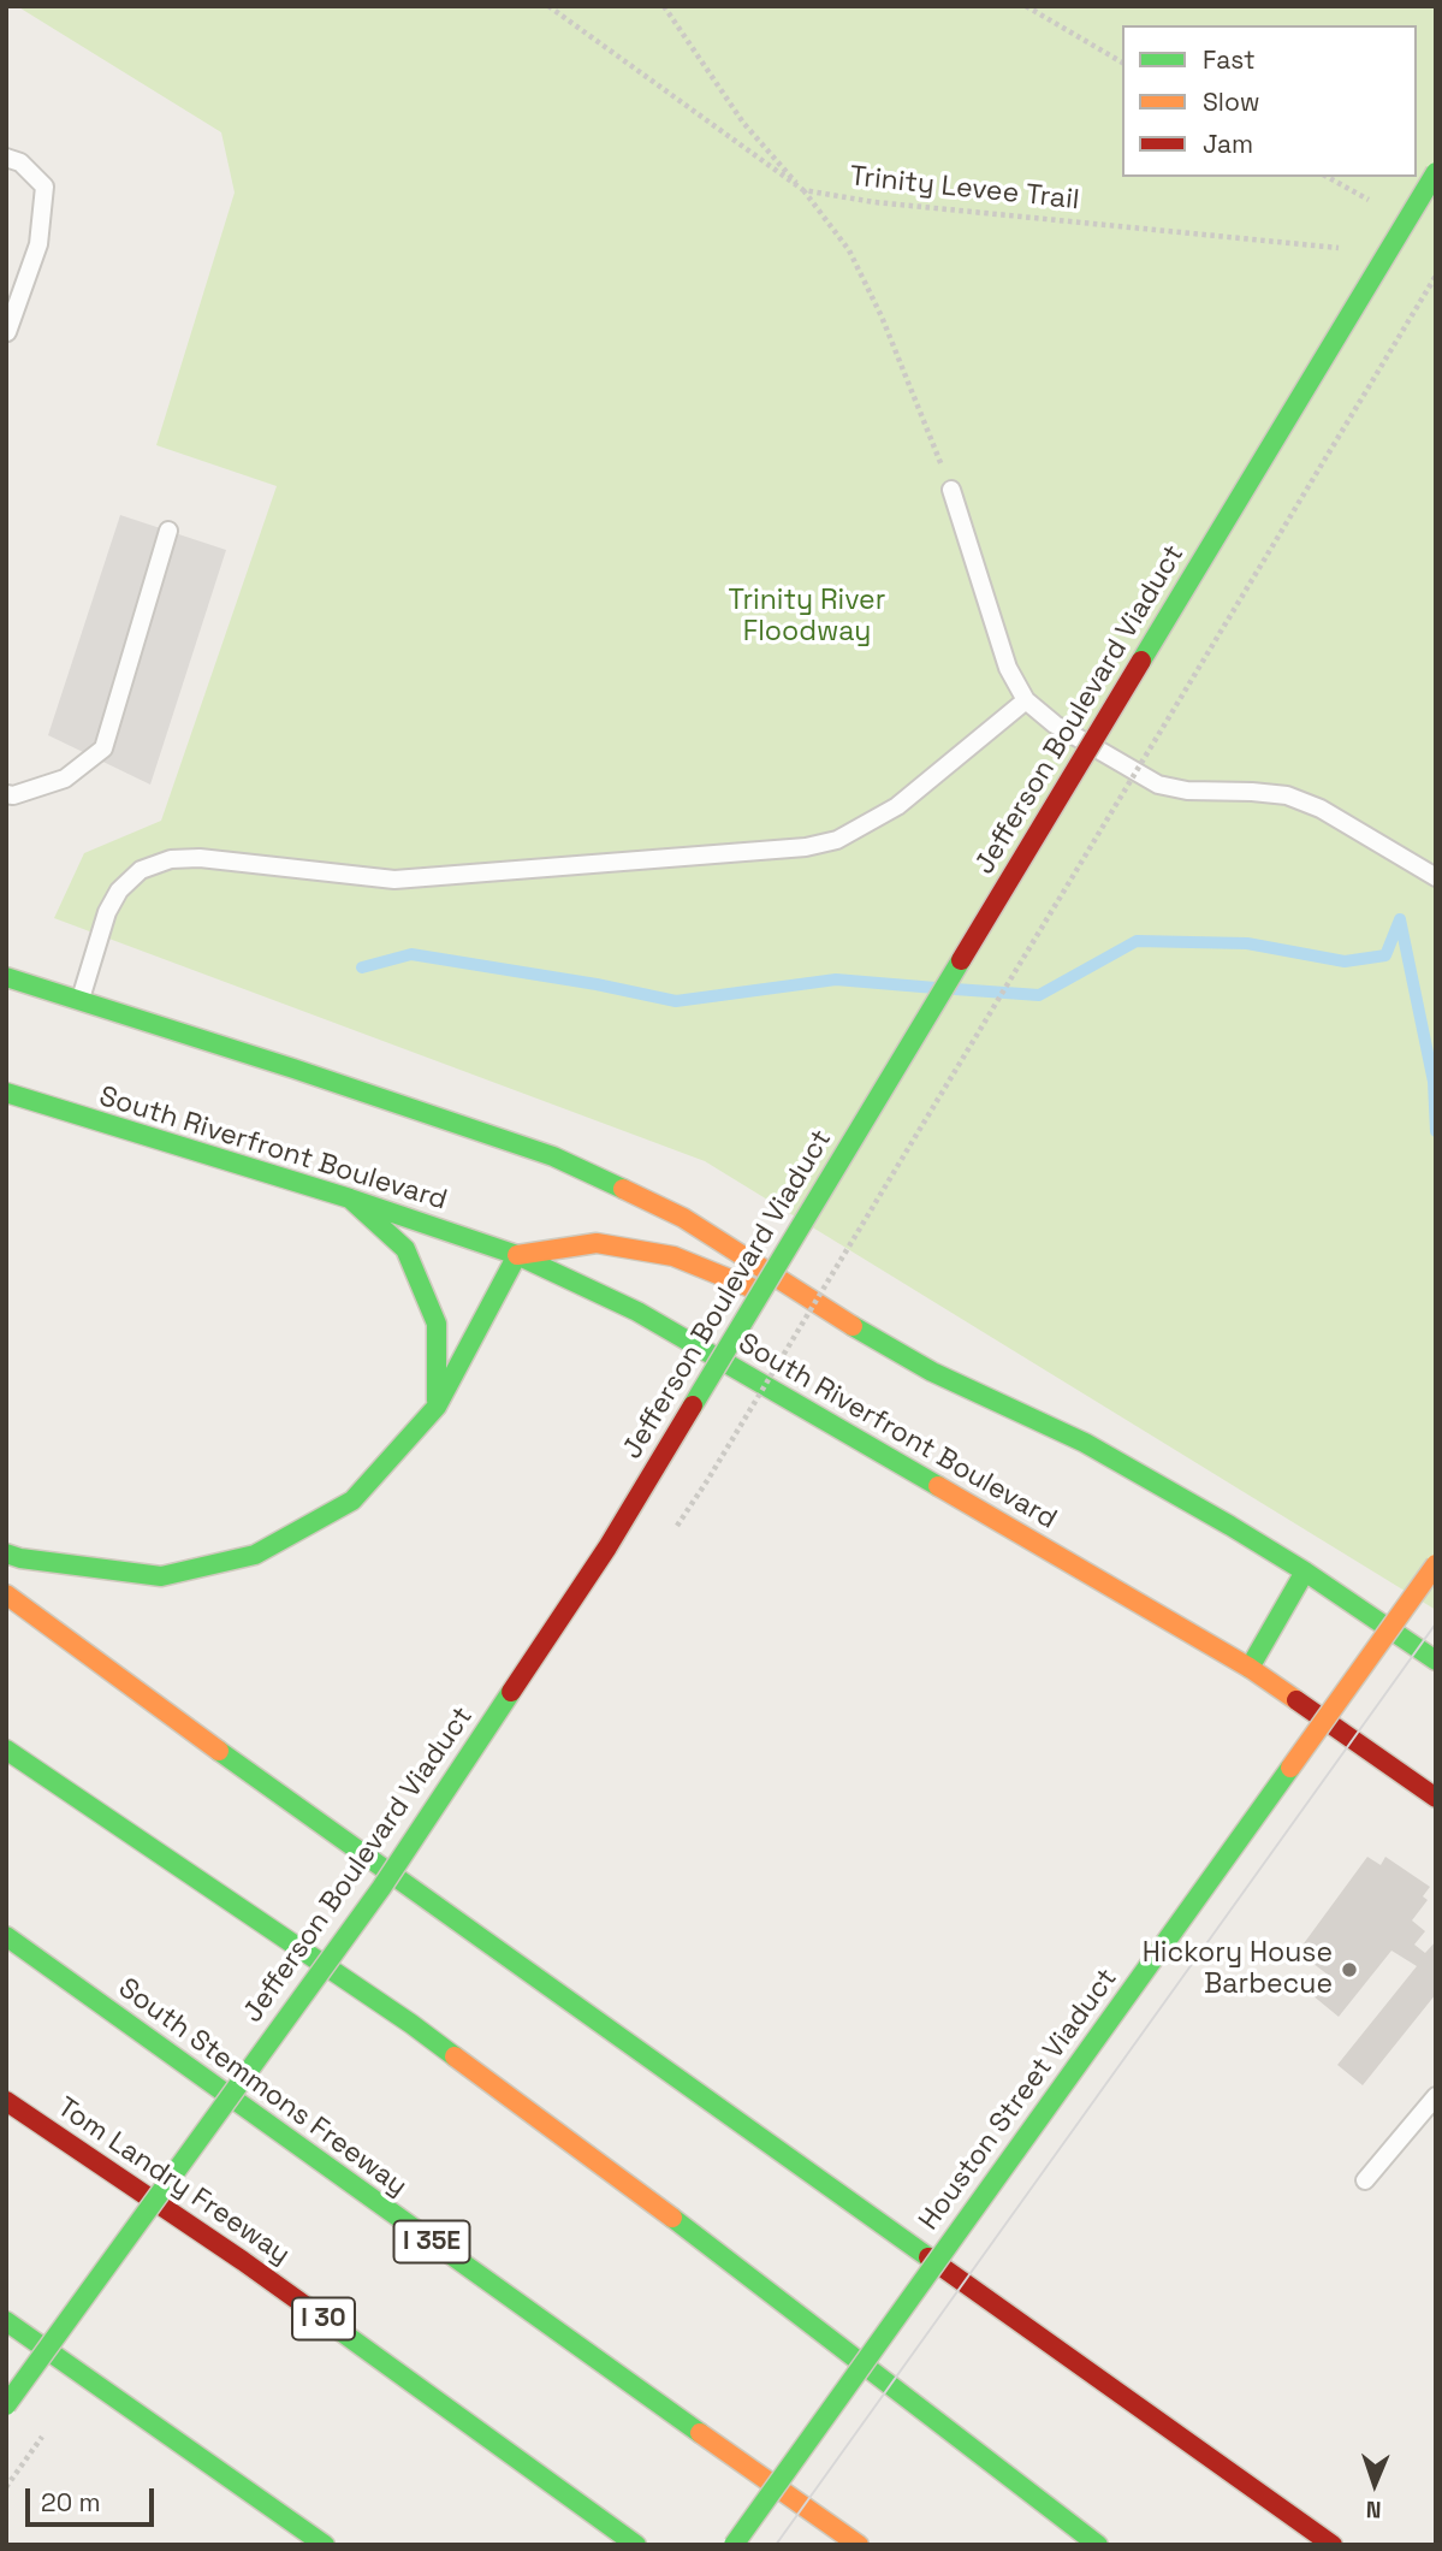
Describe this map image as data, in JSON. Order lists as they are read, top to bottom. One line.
{"streets":{"main road":["Jefferson Boulevard Viaduct","South Riverfront Boulevard","South Stemmons Freeway","Houston Street Viaduct","Tom Landry Freeway","I 35E","I 30"],"path":["Trinity Levee Trail"]},"parks":["Trinity River Floodway"],"places":["Hickory House Barbecue"],"legend":["Fast","Slow","Jam"],"scale_bar":"20 m","north":"bottom"}
